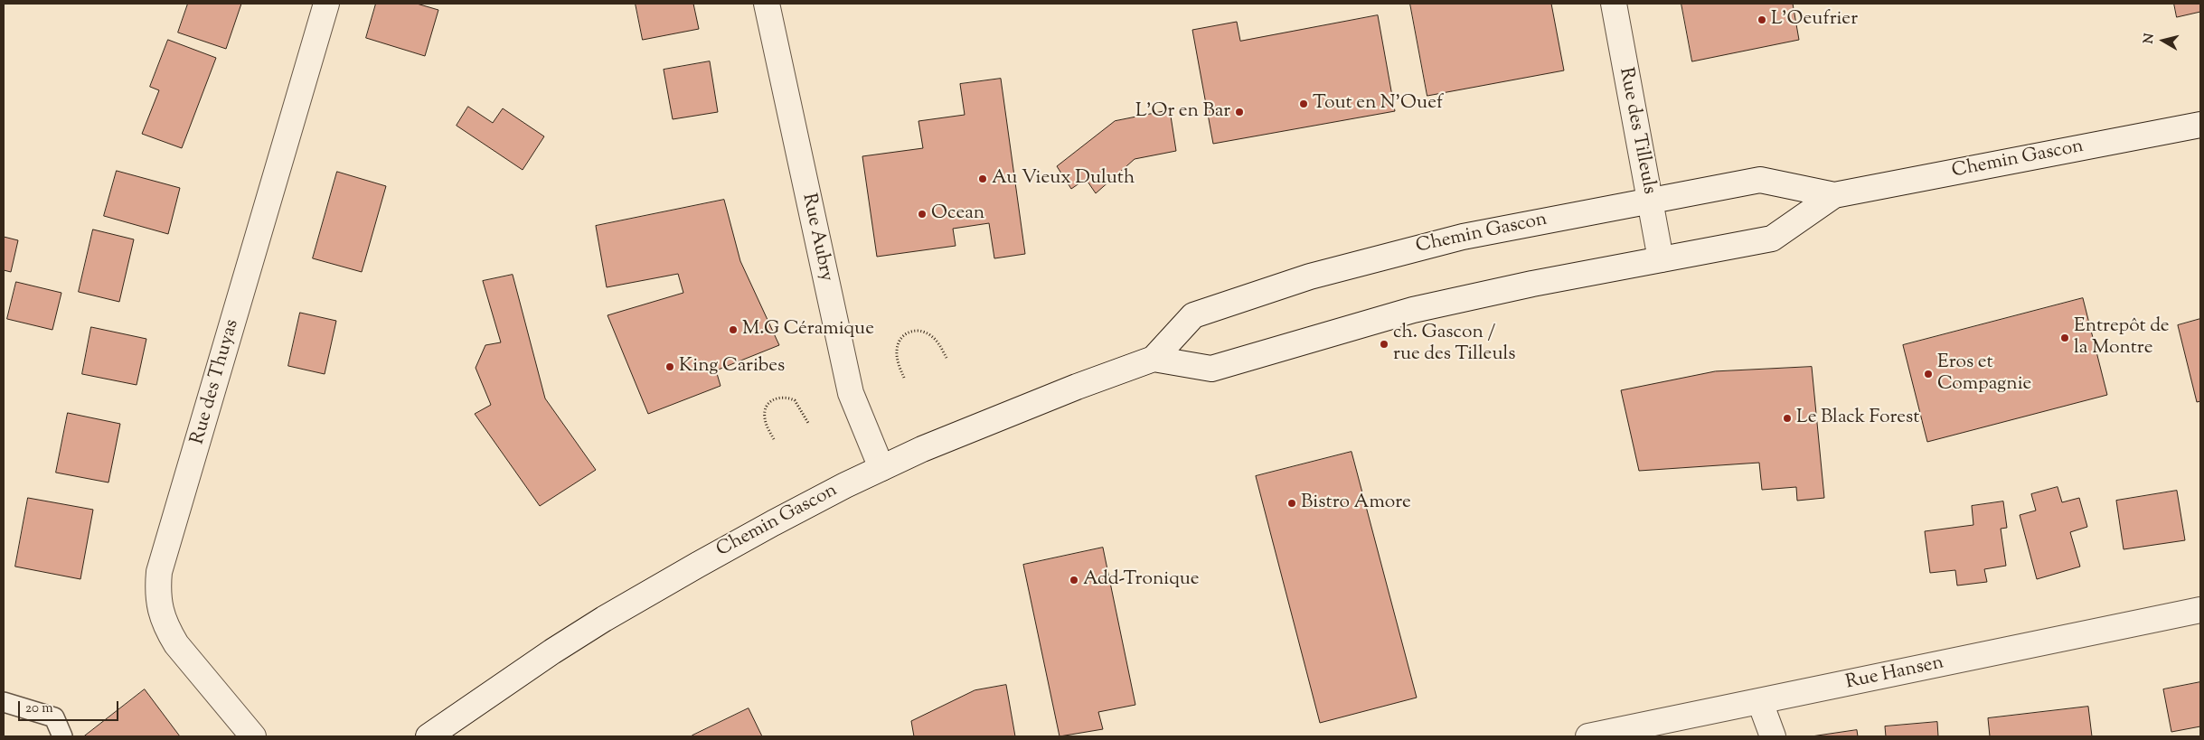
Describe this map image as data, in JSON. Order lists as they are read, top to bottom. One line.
{"streets":{"main road":["Rue des Tilleuls","Chemin Gascon","Rue Aubry","Rue des Thuyas","Rue Hansen"]},"crossings":[["Rue des Tilleuls","Chemin Gascon"],["Chemin Gascon","Rue Aubry"]],"places":["L'Oeufrier","Tout en N'Ouef","L'Or en Bar","Au Vieux Duluth","Ocean","M.G Céramique","Entrepôt de la Montre","ch. Gascon / rue des Tilleuls","King Caribes","Eros et Compagnie","Le Black Forest","Bistro Amore","Add-Tronique"],"scale_bar":"20 m","north":"left"}
